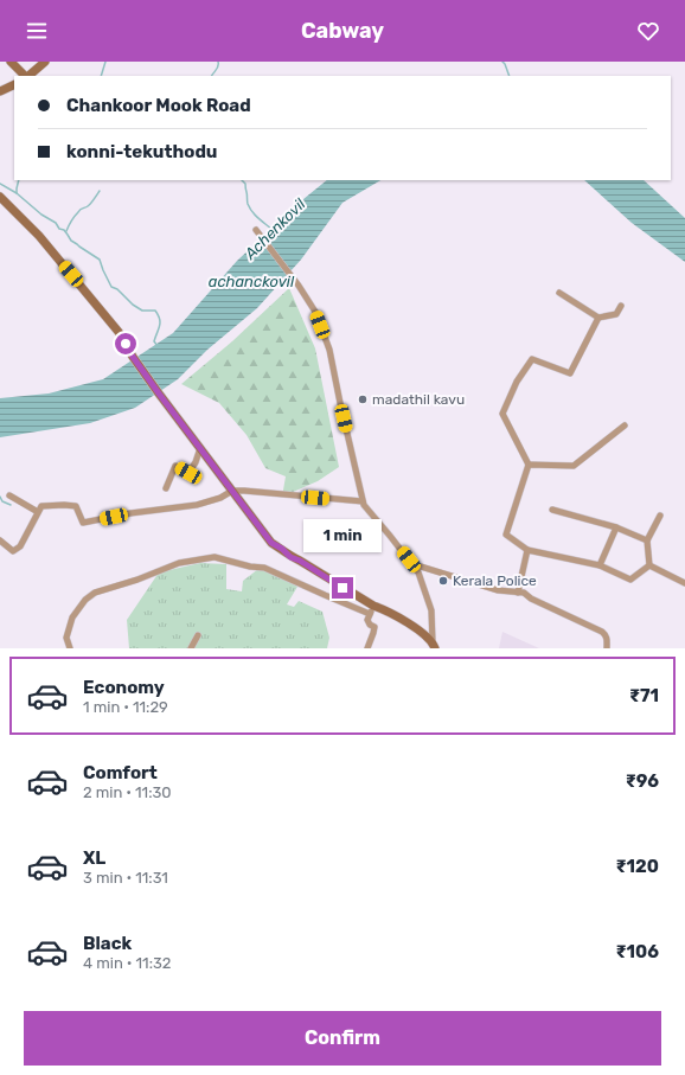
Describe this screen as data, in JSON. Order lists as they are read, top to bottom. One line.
{"water":["Achenkovil","achanckovil"],"places":["madathil kavu","Kerala Police"],"page":{"header":"Cabway","banner":["Chankoor Mook Road","konni-tekuthodu"],"bubble":"1 min","list":[{"name":"Economy","note":"1 min · 11:29","value":"₹71"},{"name":"Comfort","note":"2 min · 11:30","value":"₹96"},{"name":"XL","note":"3 min · 11:31","value":"₹120"},{"name":"Black","note":"4 min · 11:32","value":"₹106"}],"buttons":"Confirm"}}
